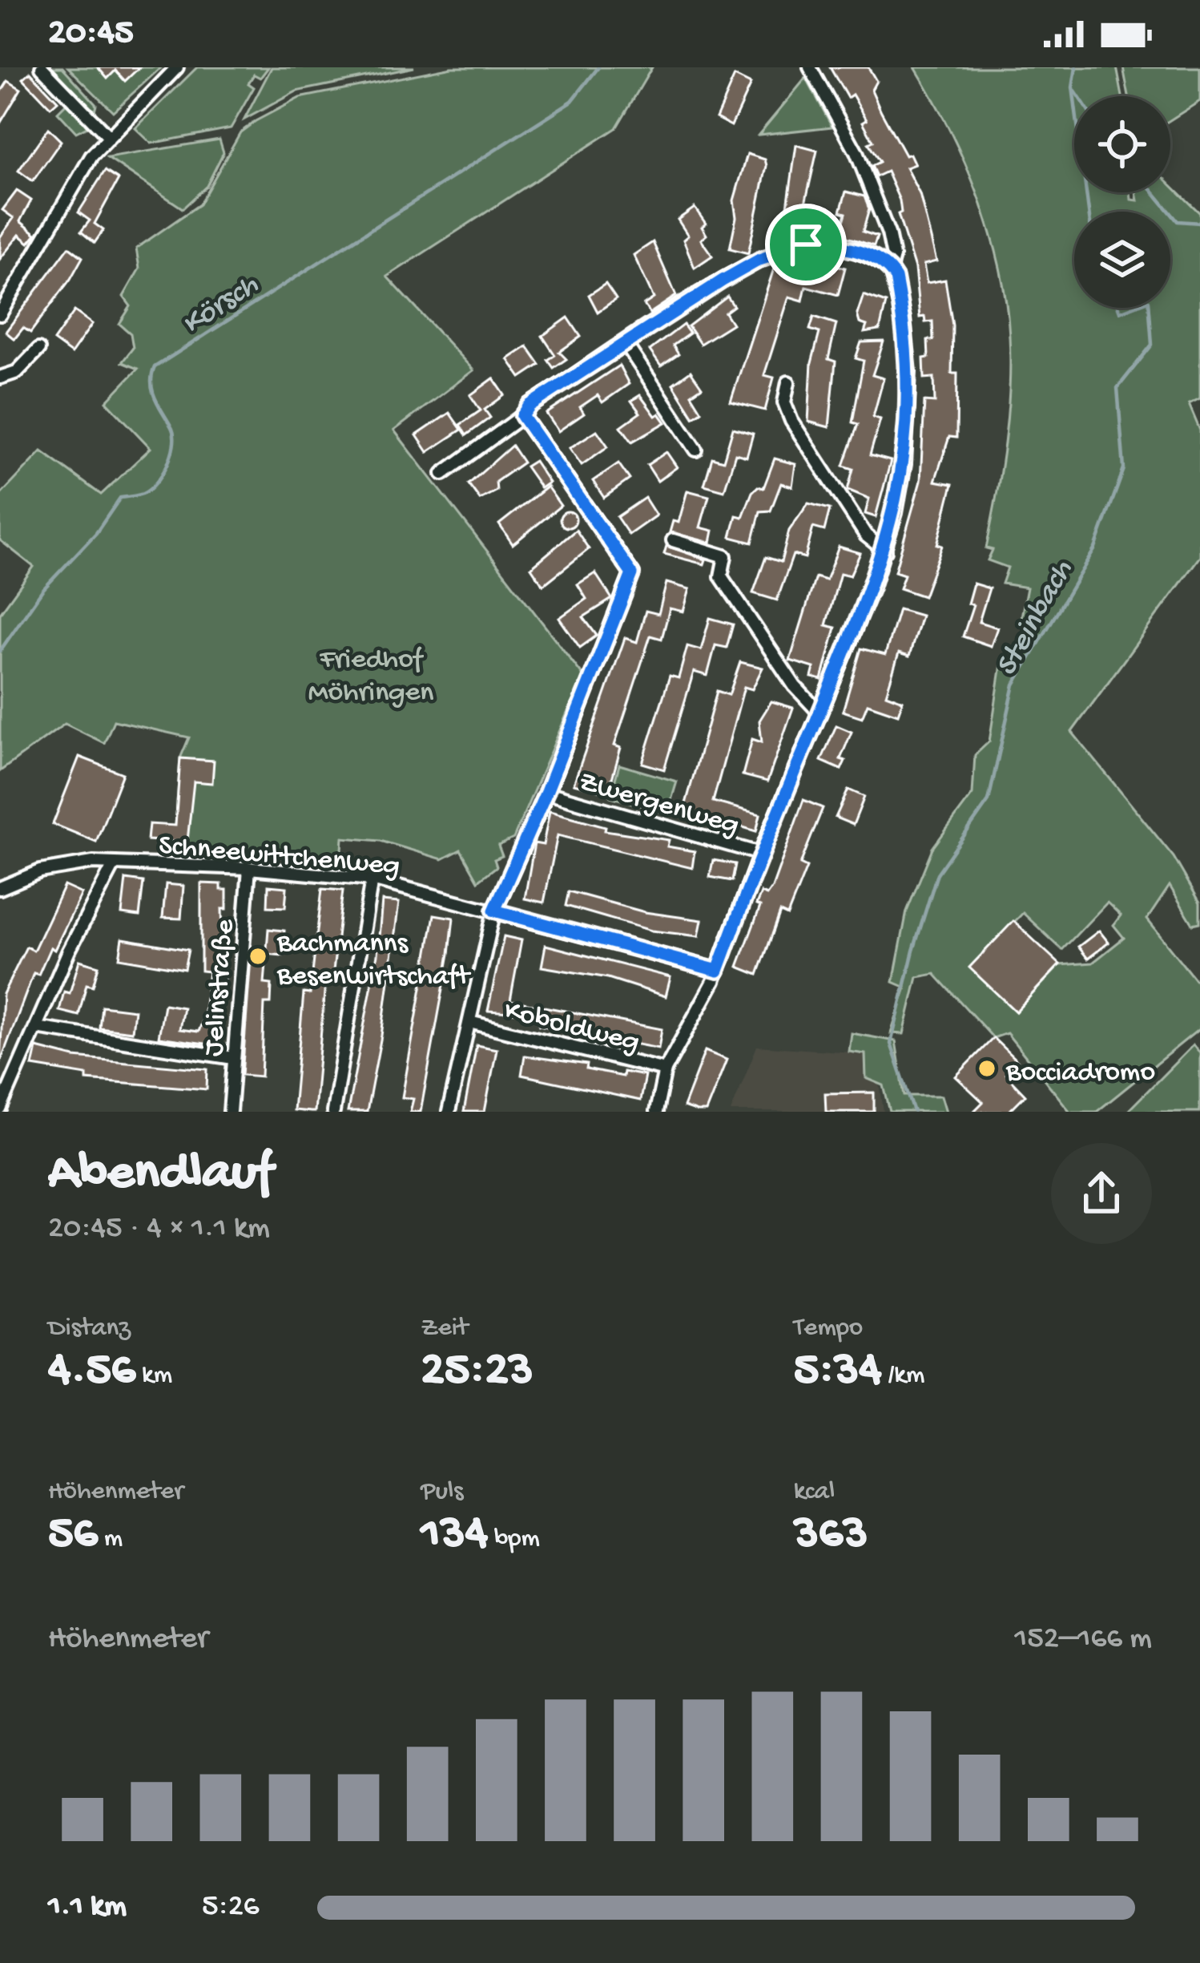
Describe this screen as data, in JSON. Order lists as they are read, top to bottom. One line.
{"streets":{"street":["Zwergenweg","Schneewittchenweg","Jelinstraße","Koboldweg"]},"crossings":[["Schneewittchenweg","Jelinstraße"]],"water":["Körsch","Steinbach"],"parks":["Friedhof Möhringen"],"places":["Bachmanns Besenwirtschaft","Bocciadromo"],"page":{"status":"20:45","heading":["Abendlauf","20:45 · 4 × 1.1 km"],"stats":[["Distanz","4.56 km"],["Zeit","25:23"],["Tempo","5:34 /km"],["Höhenmeter","56 m"],["Puls","134 bpm"],["kcal","363"]],"chart":["Höhenmeter","152–166 m"],"list":[{"name":"1.1 km","note":"5:26"}]}}
